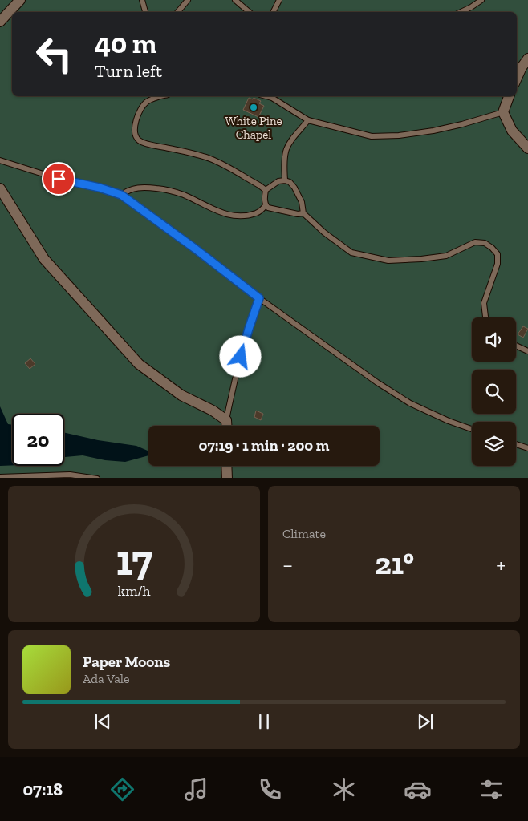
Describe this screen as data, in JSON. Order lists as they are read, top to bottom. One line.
{"places":["White Pine Chapel"],"page":{"turn":["40 m","Turn left"],"limit":"20","trip":"07:19 · 1 min · 200 m","tile":"Climate","heat":["−","21°","+"],"song":["Paper Moons","Ada Vale"],"tabs":"07:18","gauge":["17","km/h"]}}
